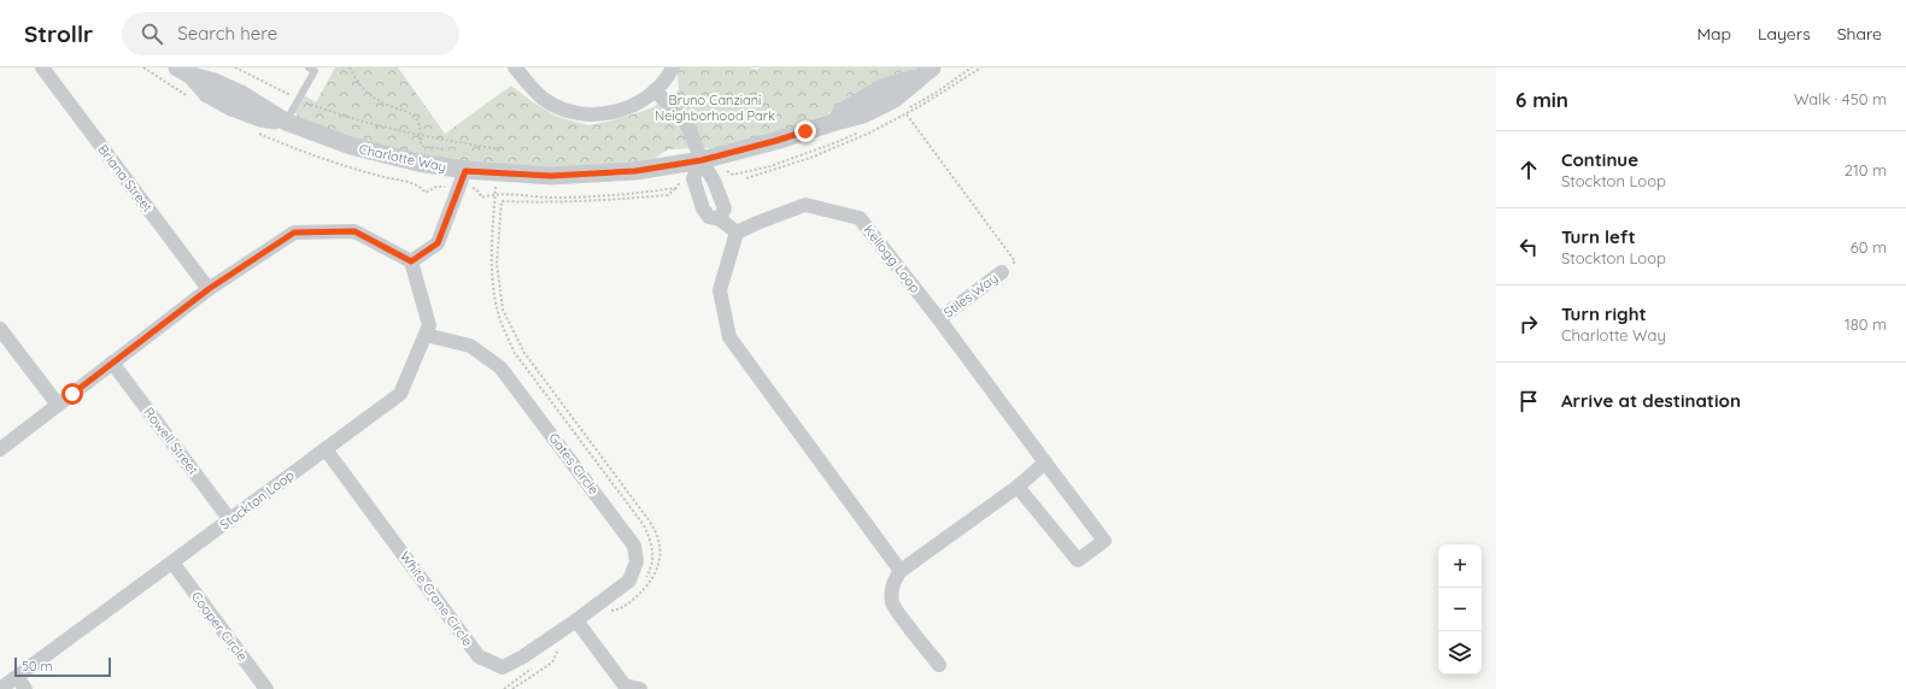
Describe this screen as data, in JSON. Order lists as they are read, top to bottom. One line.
{"streets":{"street":["Charlotte Way","Briana Street","Kellogg Loop","Stiles Way","Rowell Street","Gates Circle","Stockton Loop","White Crane Circle","Cooper Circle"]},"crossings":[["Kellogg Loop","Stiles Way"],["Rowell Street","Stockton Loop"],["Gates Circle","Stockton Loop"],["Gates Circle","White Crane Circle"],["Stockton Loop","White Crane Circle"],["Stockton Loop","Cooper Circle"]],"parks":["Bruno Canziani Neighborhood Park"],"scale_bar":"50 m","page":{"header":"Strollr","search":"Search here","nav":["Map","Layers","Share"],"heading":["6 min","Walk · 450 m"],"list":[["Continue","Stockton Loop","210 m"],["Turn left","Stockton Loop","60 m"],["Turn right","Charlotte Way","180 m"],"Arrive at destination"],"map_buttons":["+","−"],"scale":"50 m"}}
